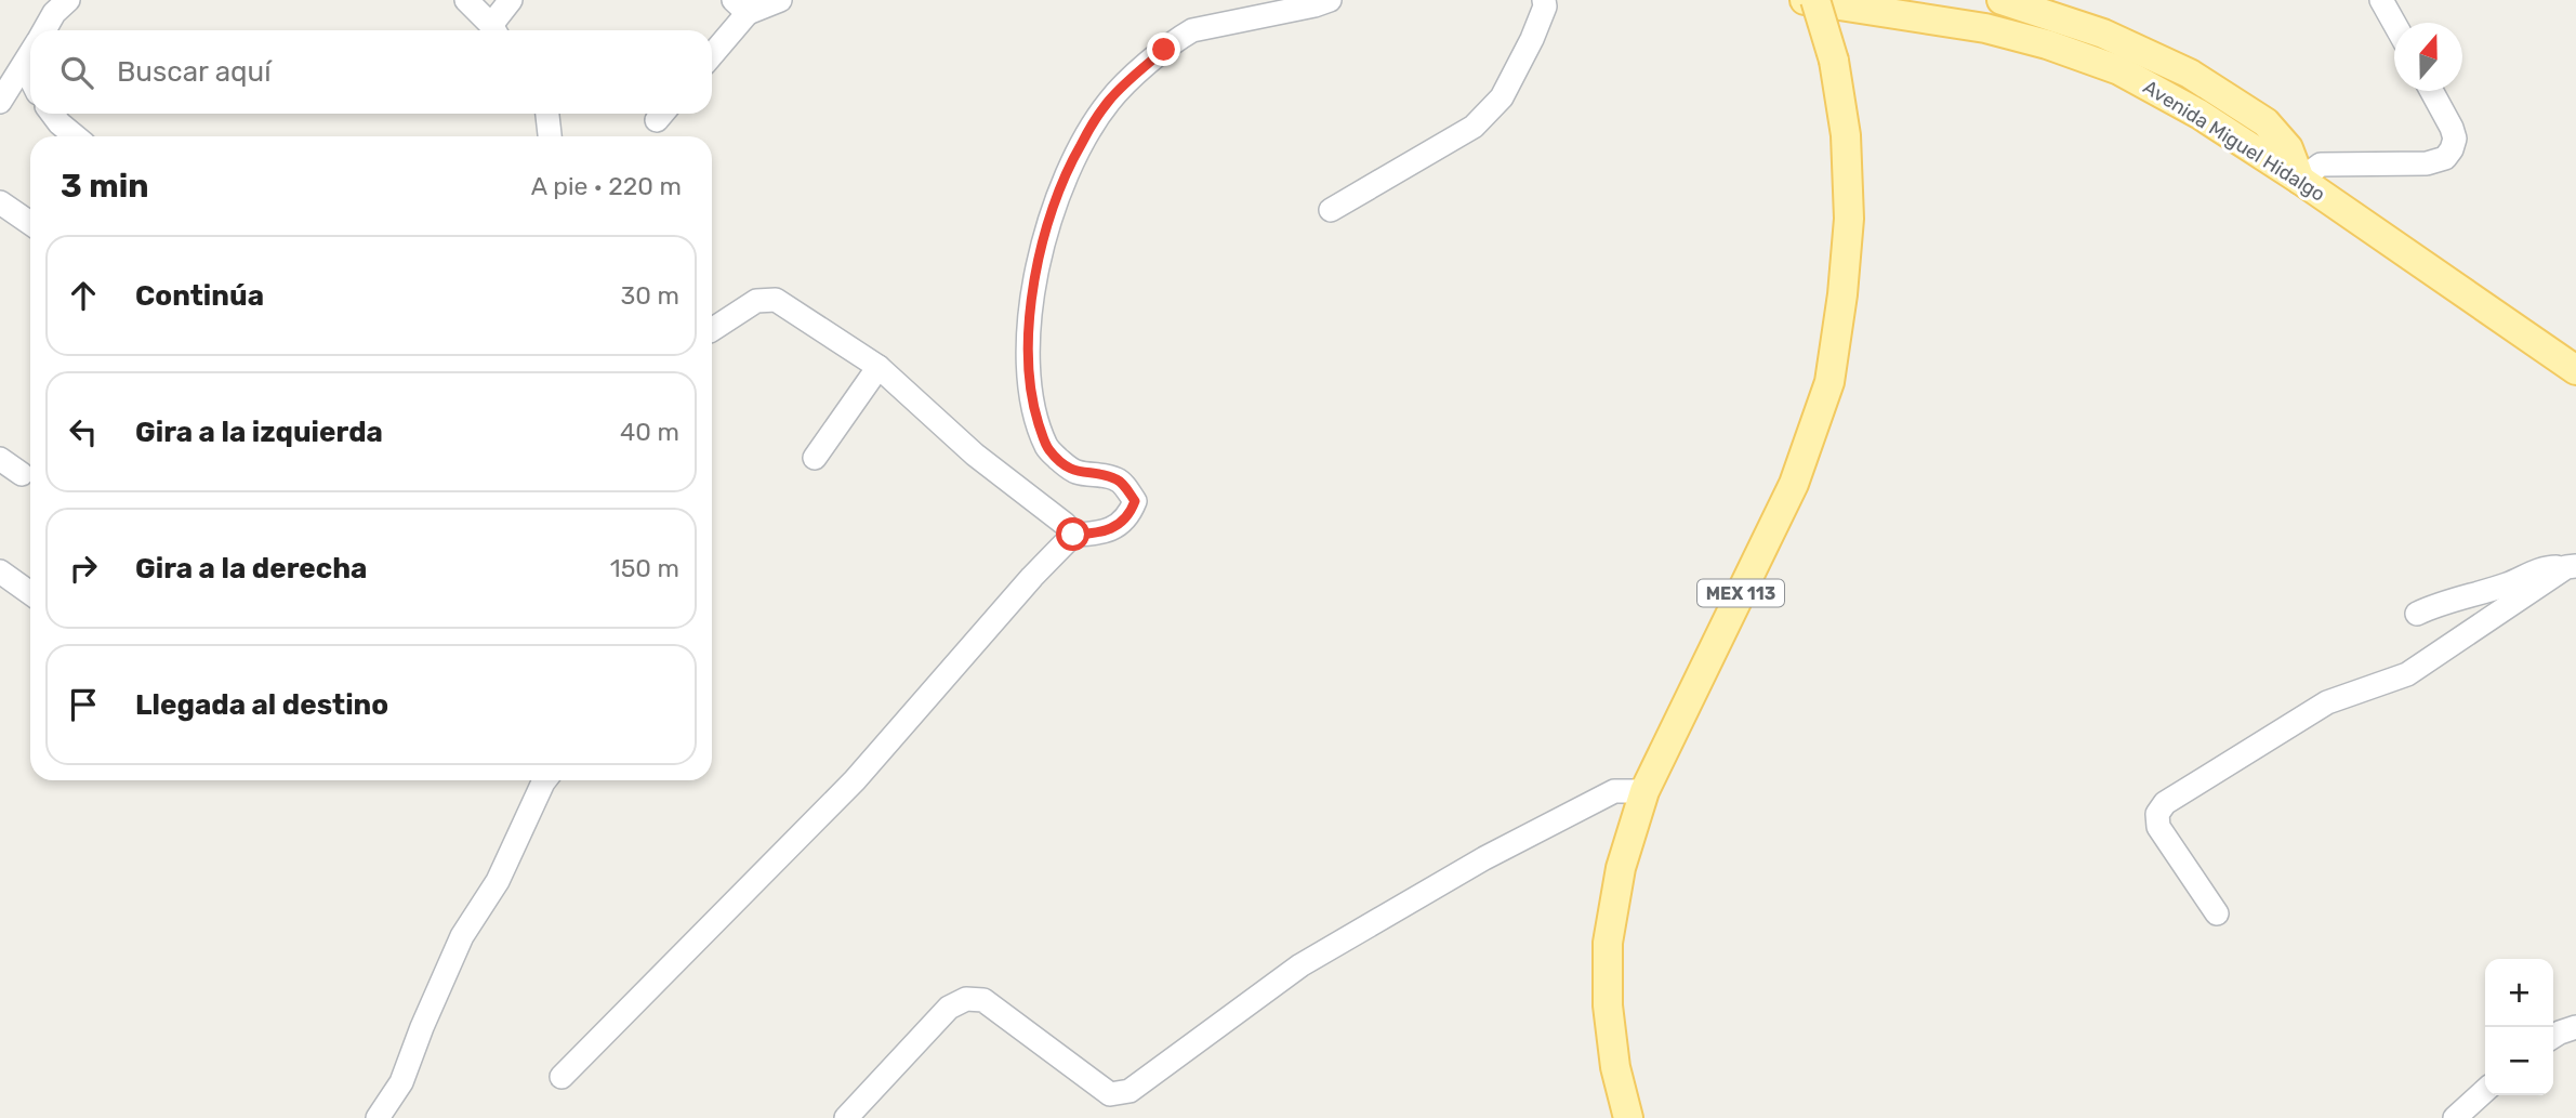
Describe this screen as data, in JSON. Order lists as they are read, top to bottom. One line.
{"streets":{"main road":["Avenida Miguel Hidalgo","MEX 113"]},"north":"top","page":{"search":"Buscar aquí","heading":["3 min","A pie · 220 m"],"list":[["Continúa","30 m"],["Gira a la izquierda","40 m"],["Gira a la derecha","150 m"],"Llegada al destino"],"map_buttons":["+","−"]}}
